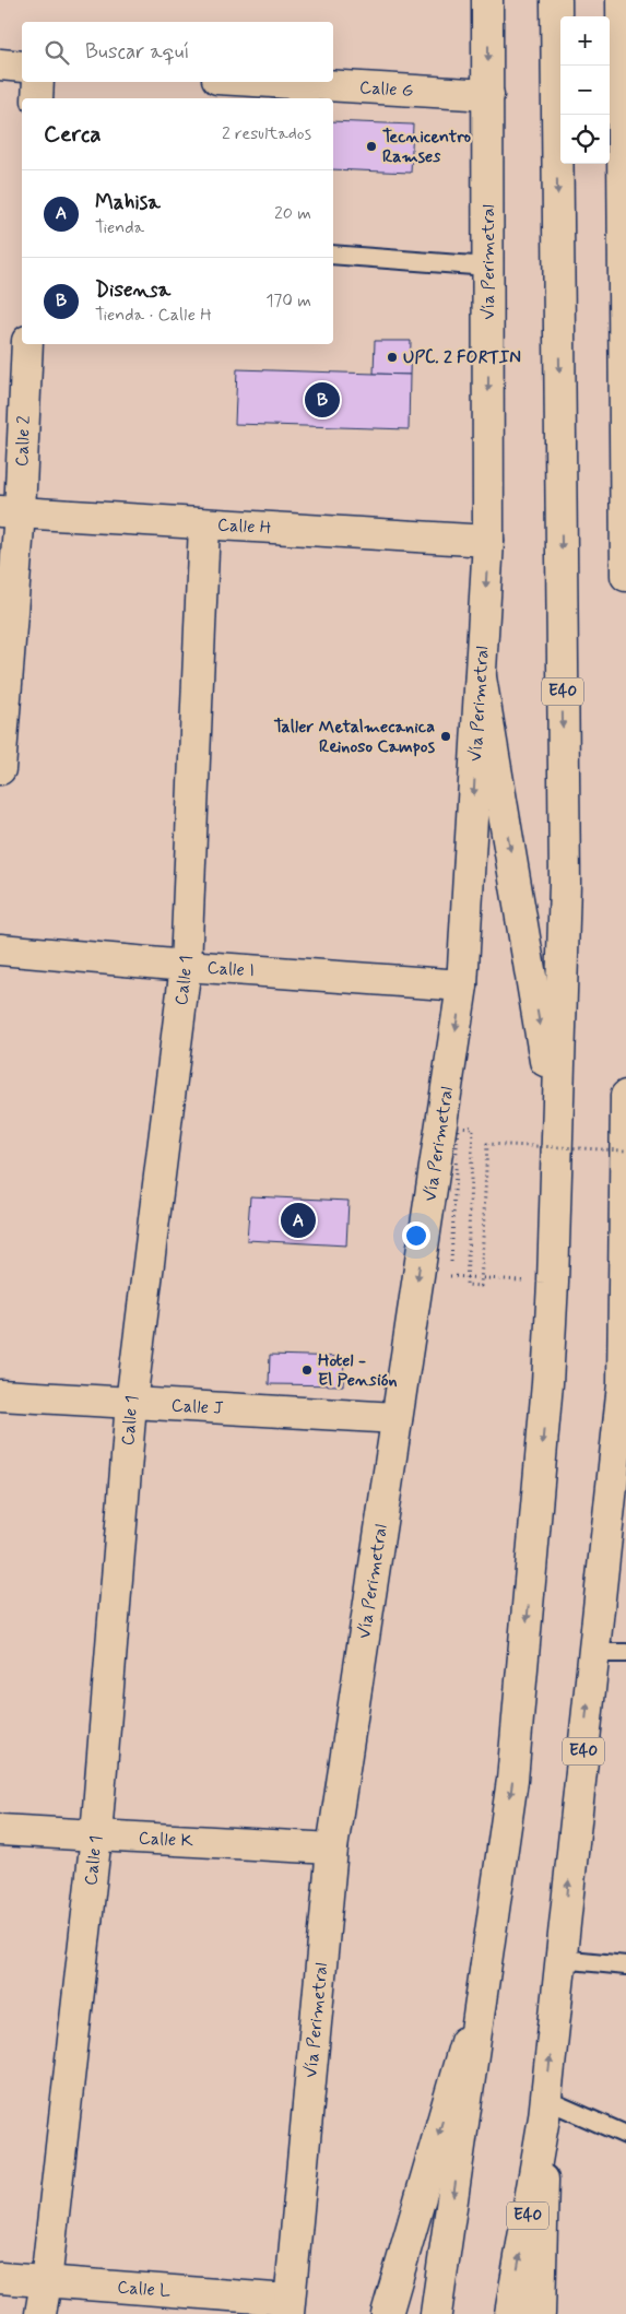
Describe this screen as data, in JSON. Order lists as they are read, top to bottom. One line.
{"streets":{"main road":["Calle G","Vía Perimetral","Calle 2","Calle H","E40","Calle I","Calle 1","Calle J","Calle K","Calle L"]},"crossings":[["Calle G","Vía Perimetral"],["Vía Perimetral","Calle H"],["Vía Perimetral","Calle I"],["Vía Perimetral","Calle J"],["Vía Perimetral","Calle K"],["Vía Perimetral","Calle L"],["Calle 2","Calle H"],["Calle H","Calle 1"],["Calle I","Calle 1"],["Calle 1","Calle J"],["Calle 1","Calle K"],["Calle 1","Calle L"]],"places":["Tecnicentro Ramses","UPC. 2 FORTIN","Taller Metalmecanica Reinoso Campos","Hotel - El Pensión"],"page":{"map_buttons":["+","−"],"search":"Buscar aquí","heading":["Cerca","2 resultados"],"list":[{"mark":"A","name":"Mahisa","note":"Tienda","value":"20 m"},{"mark":"B","name":"Disensa","note":"Tienda · Calle H","value":"170 m"}],"pins":["B","A"]}}
